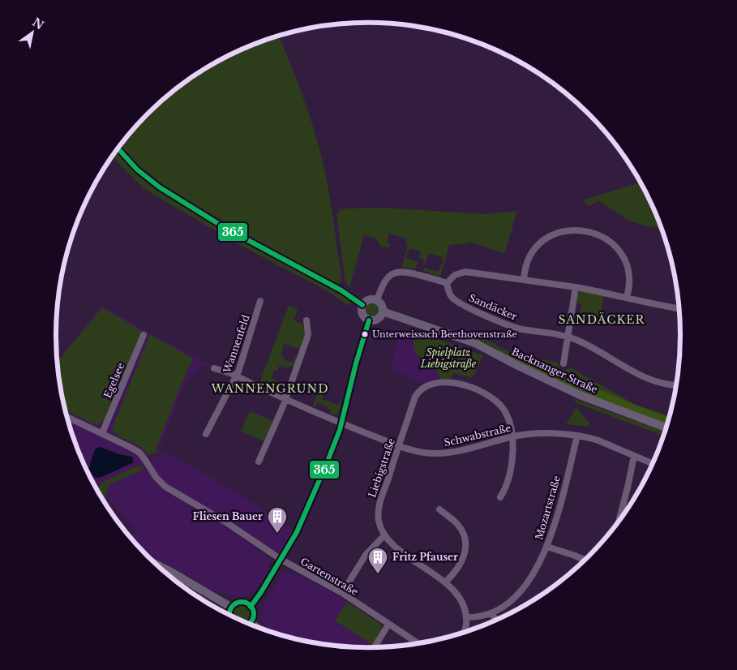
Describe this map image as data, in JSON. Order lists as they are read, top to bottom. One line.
{"streets":{"street":["Sandäcker","Wannenfeld","Backnanger Straße","Egelsee","Schwabstraße","Liebigstraße","Mozartstraße","Gartenstraße"]},"crossings":[["Wannenfeld","Schwabstraße"],["Egelsee","Gartenstraße"],["Schwabstraße","Liebigstraße"],["Schwabstraße","Mozartstraße"]],"districts":["SANDÄCKER","WANNENGRUND"],"parks":["Spielplatz Liebigstraße"],"places":{"other":["Unterweissach Beethovenstraße"],"building":["Fliesen Bauer","Fritz Pfauser"]},"lines":["transit line 365"],"north":"top right"}
